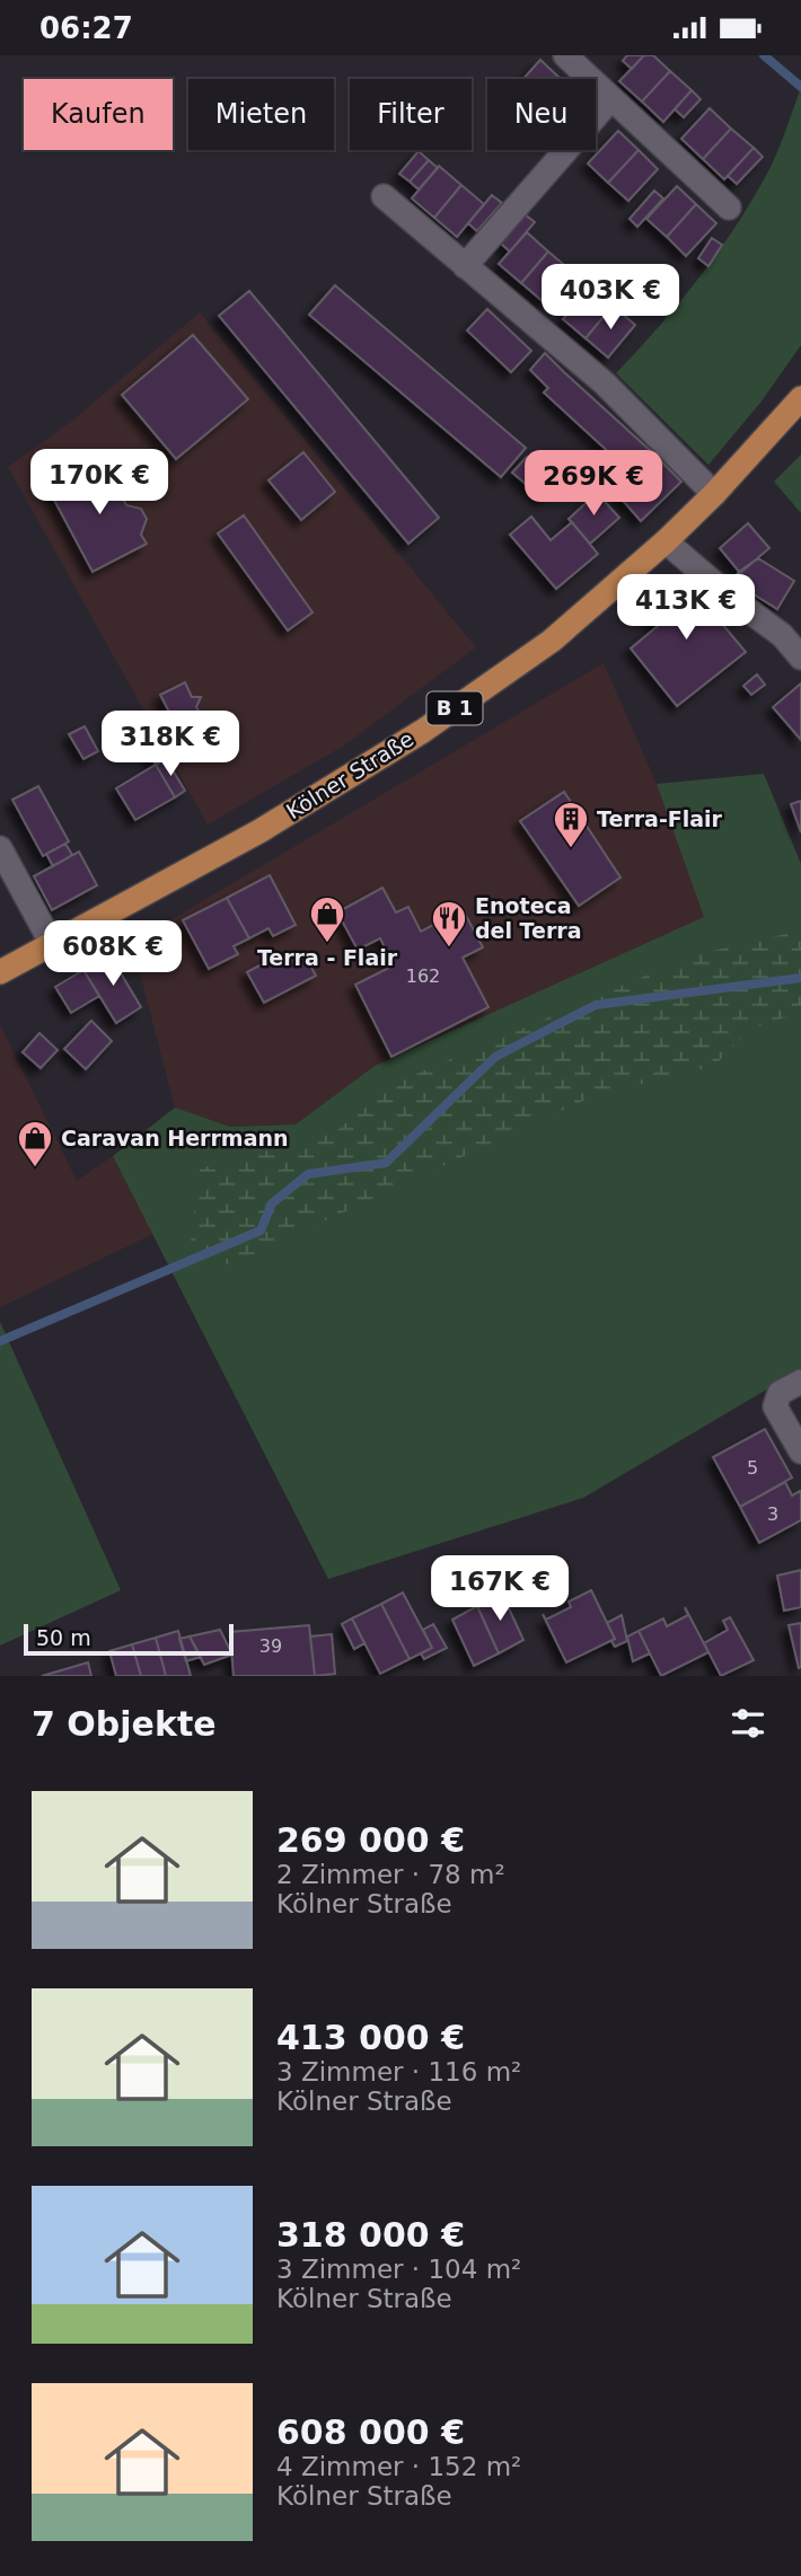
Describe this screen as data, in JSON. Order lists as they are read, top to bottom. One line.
{"streets":{"main road":["B 1","Kölner Straße"]},"places":{"building":["Terra-Flair"],"shop":["Terra - Flair","Caravan Herrmann"],"restaurant":["Enoteca del Terra"]},"house_numbers":["162","5","3","39"],"scale_bar":"50 m","page":{"status":"06:27","chip":["Kaufen","Mieten","Filter","Neu"],"price":["403K €","170K €","269K €","413K €","318K €","608K €","167K €"],"scale":"50 m","heading":"7 Objekte","list":[{"name":"269 000 €","note":"2 Zimmer · 78 m² · Kölner Straße"},{"name":"413 000 €","note":"3 Zimmer · 116 m² · Kölner Straße"},{"name":"318 000 €","note":"3 Zimmer · 104 m² · Kölner Straße"},{"name":"608 000 €","note":"4 Zimmer · 152 m² · Kölner Straße"}]}}
